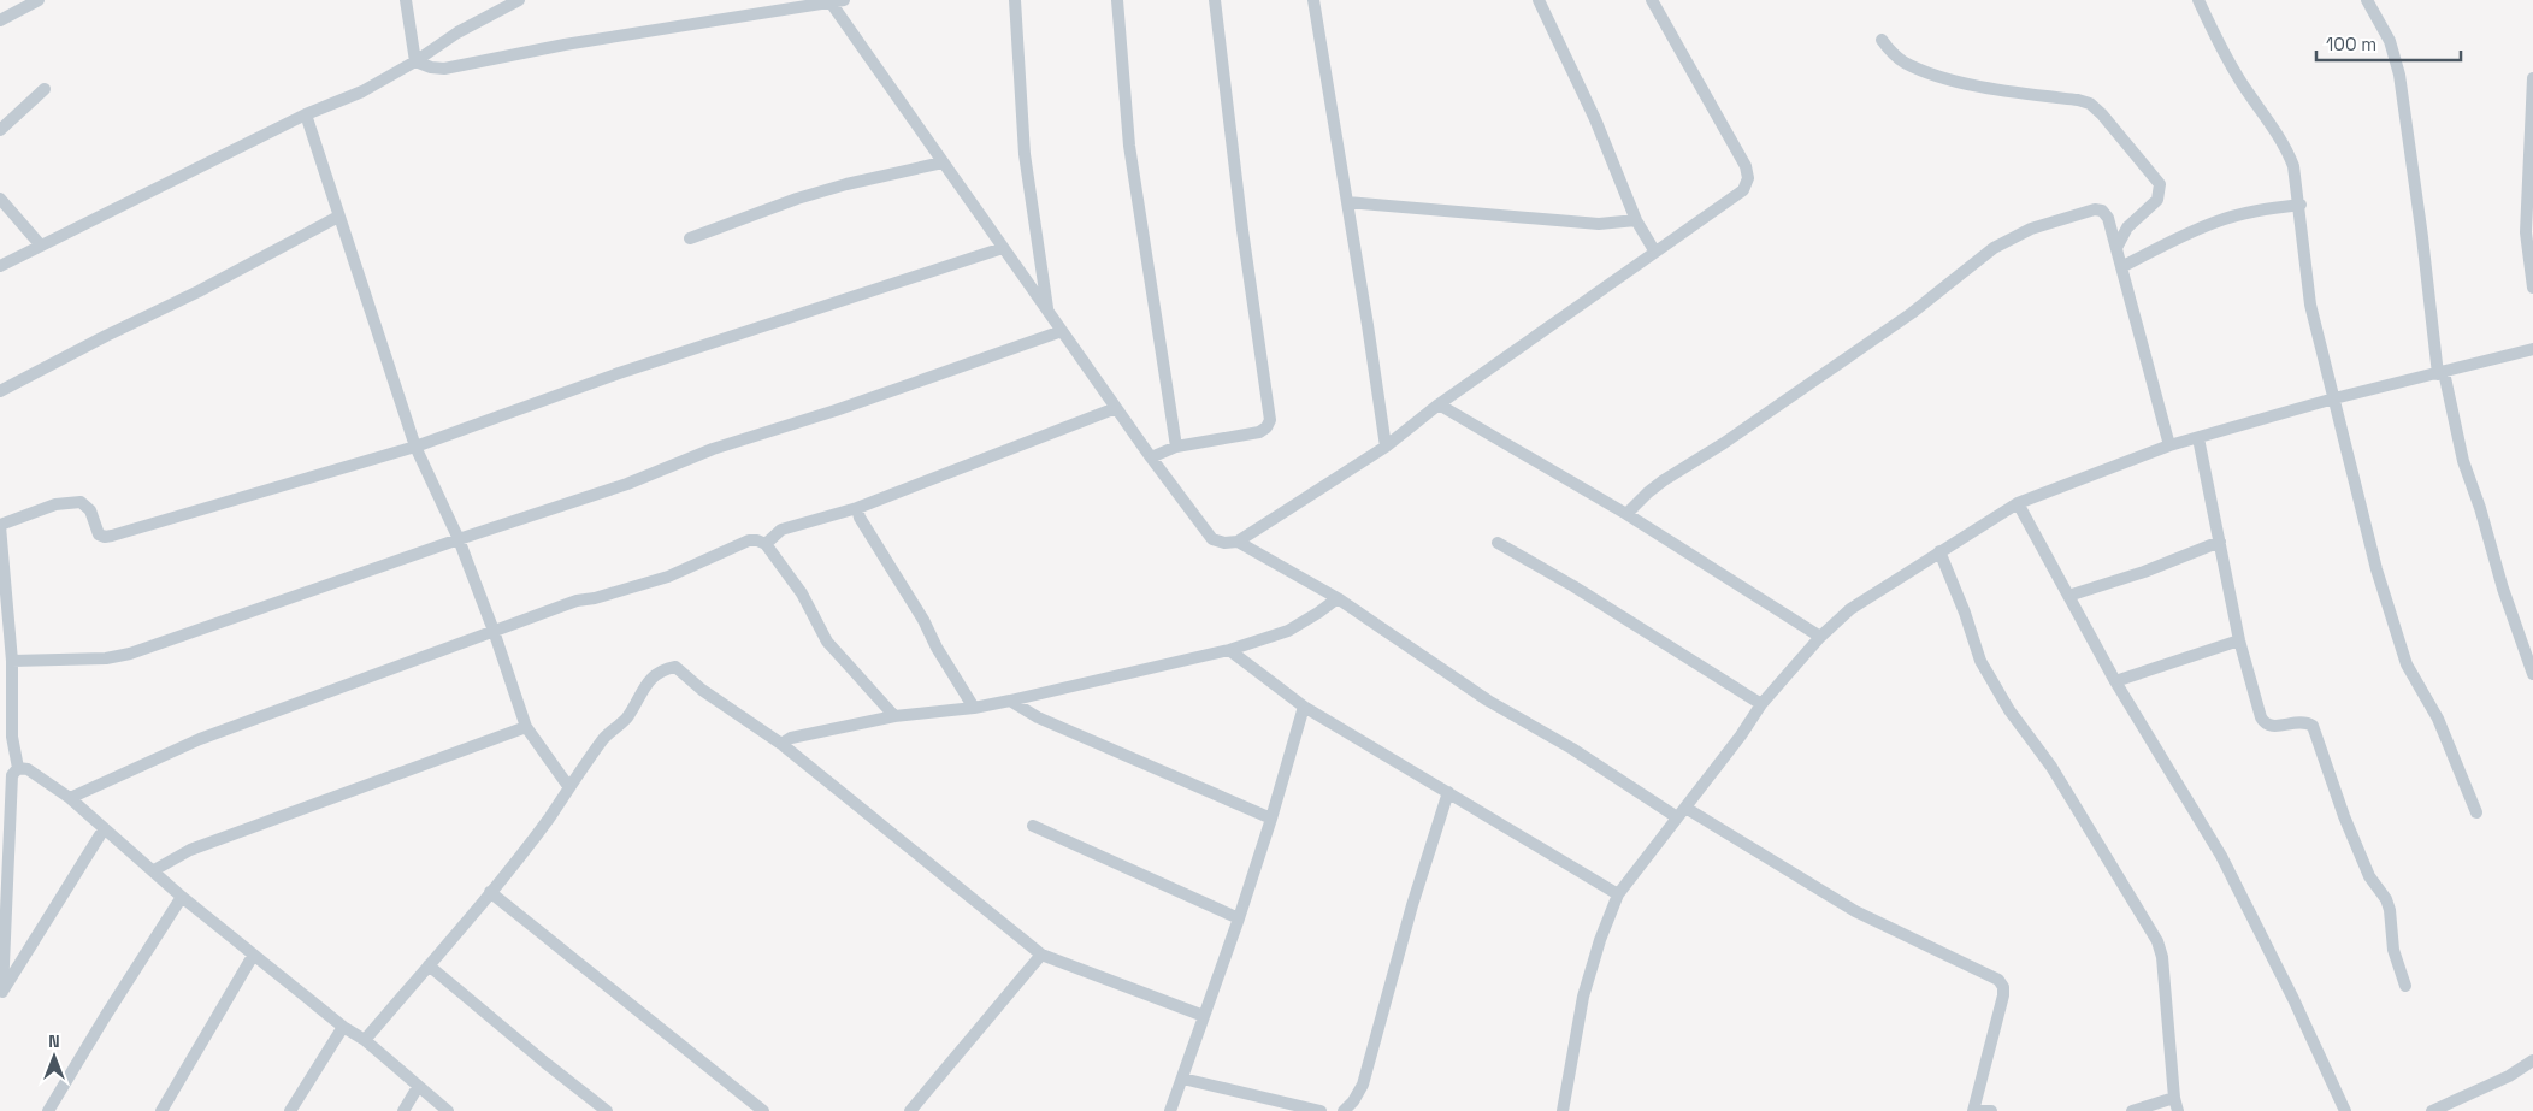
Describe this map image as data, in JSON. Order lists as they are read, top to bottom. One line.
{"scale_bar":"100 m","north":"top"}
